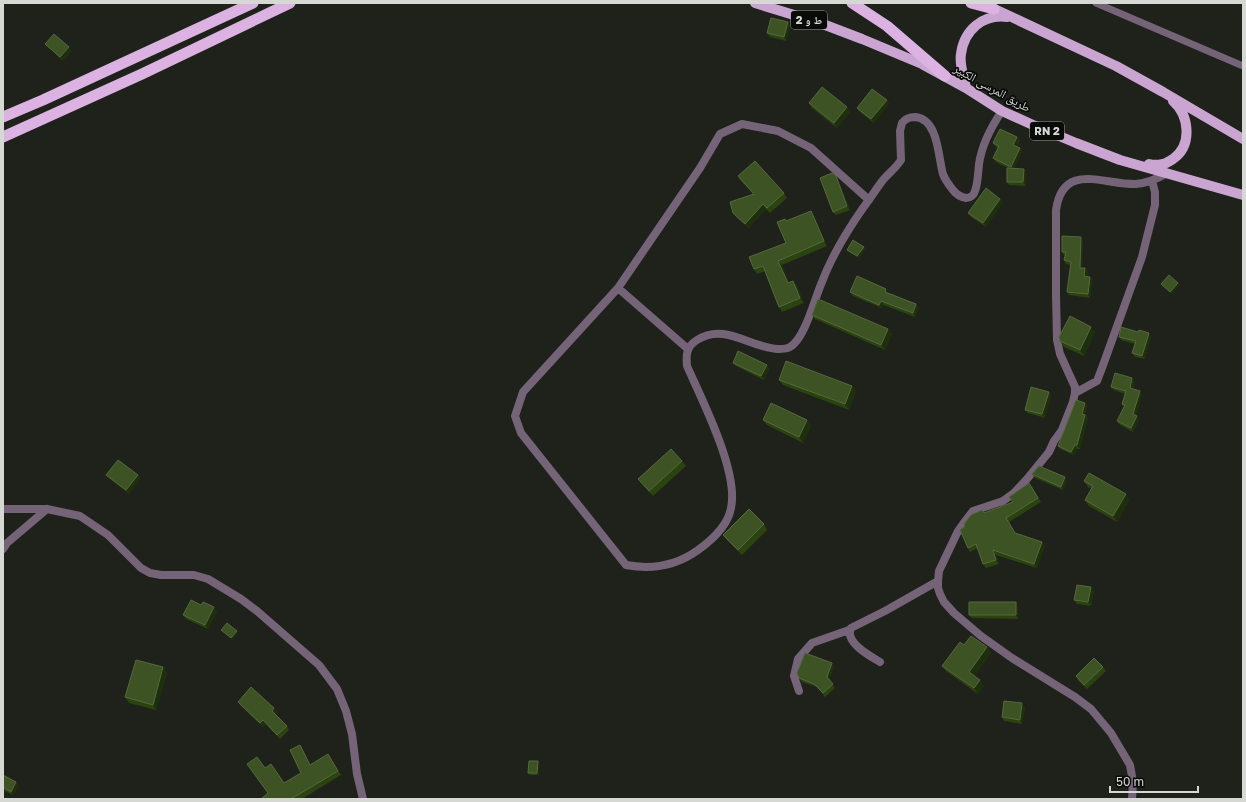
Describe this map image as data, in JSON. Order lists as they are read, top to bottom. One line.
{"streets":{"main road":["ط و 2","طريق المرسى الكبير","RN 2"]},"scale_bar":"50 m"}
